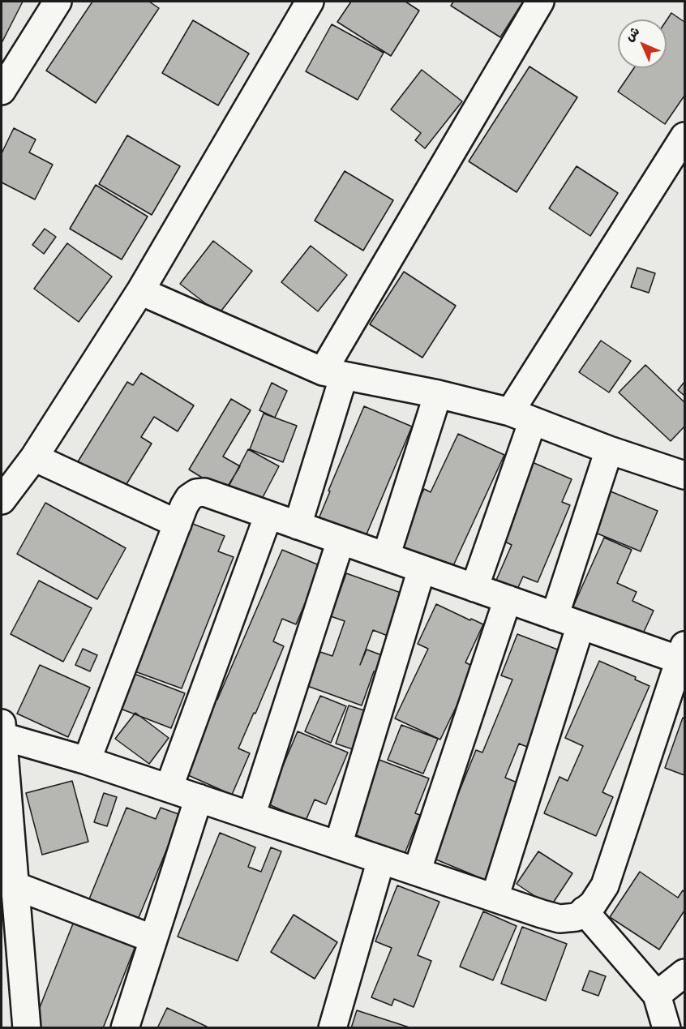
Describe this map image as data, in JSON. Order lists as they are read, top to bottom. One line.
{"north":"top left"}
